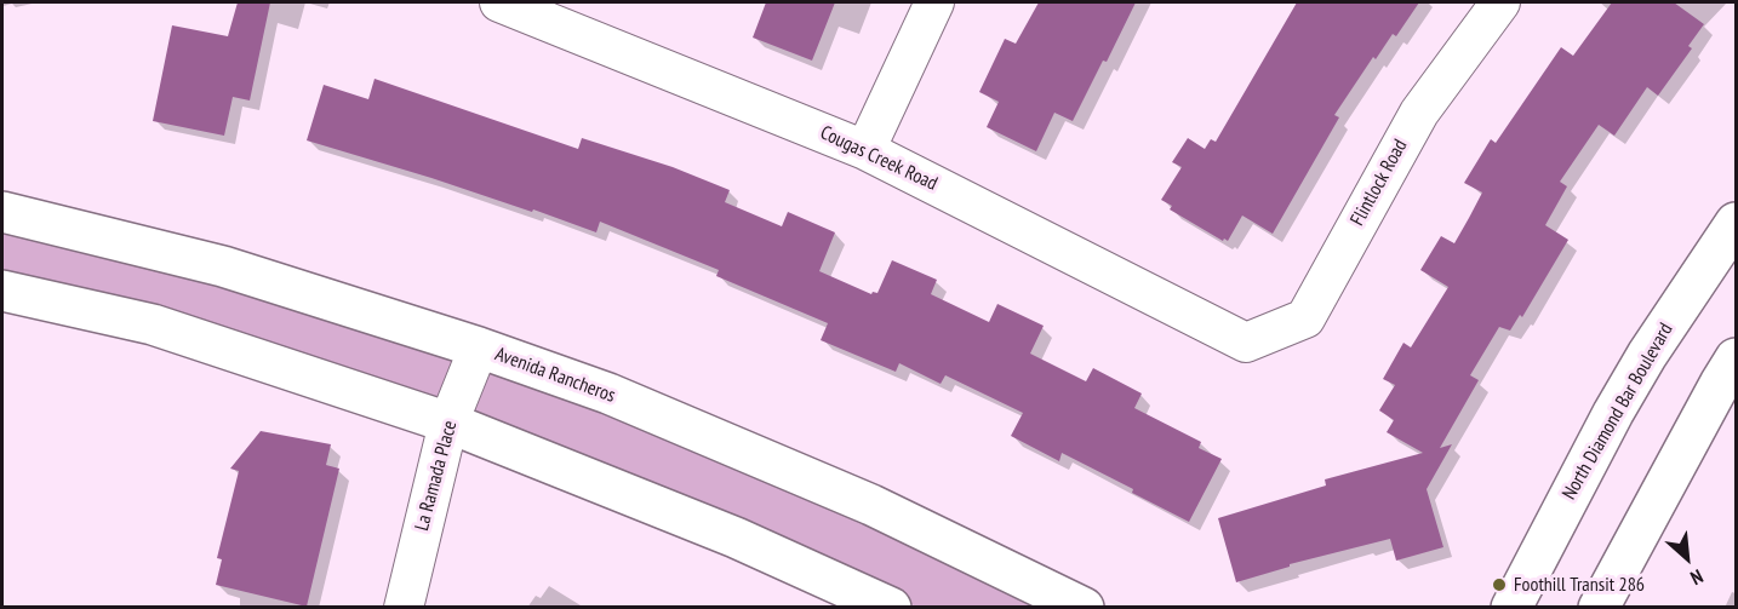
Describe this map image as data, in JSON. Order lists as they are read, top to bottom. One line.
{"streets":{"main road":["Avenida Rancheros","North Diamond Bar Boulevard"],"street":["Cougas Creek Road","Flintlock Road","La Ramada Place"]},"crossings":[["Cougas Creek Road","Flintlock Road"],["Avenida Rancheros","La Ramada Place"]],"places":["Foothill Transit 286"],"north":"bottom right"}
